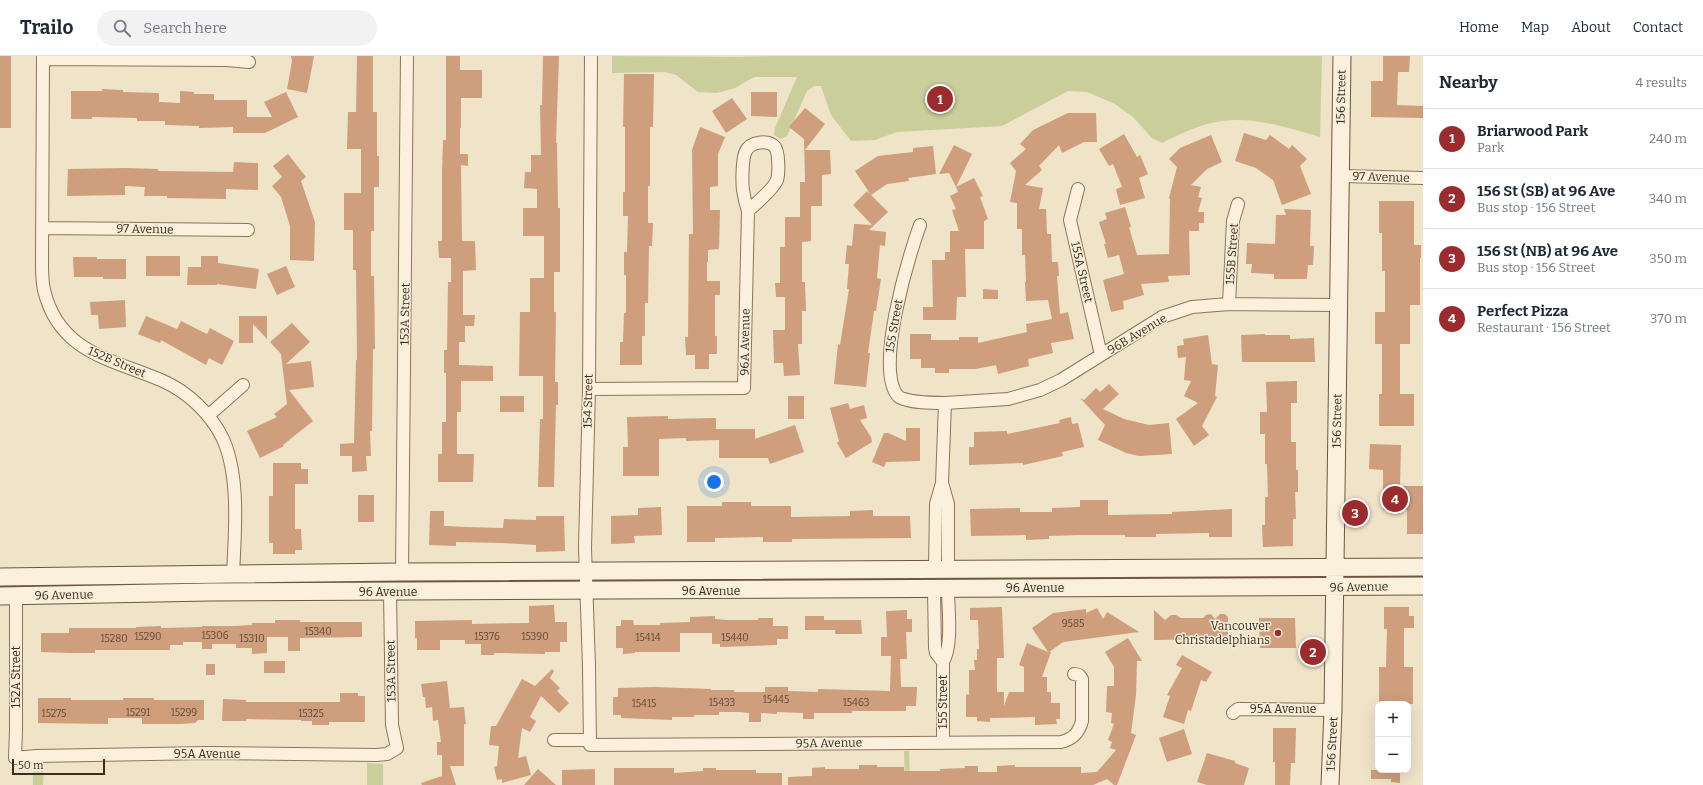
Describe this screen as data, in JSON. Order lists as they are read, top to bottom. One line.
{"streets":{"main road":["156 Street","96 Avenue"],"street":["97 Avenue","155B Street","155A Street","153A Street","155 Street","96B Avenue","96A Avenue","152B Street","154 Street","152A Street","95A Avenue"]},"crossings":[["156 Street","97 Avenue"],["156 Street","96B Avenue"],["156 Street","96 Avenue"],["156 Street","95A Avenue"],["97 Avenue","152B Street"],["155B Street","96B Avenue"],["155A Street","96B Avenue"],["153A Street","96 Avenue"],["153A Street","95A Avenue"],["155 Street","96B Avenue"],["155 Street","96 Avenue"],["155 Street","95A Avenue"],["96A Avenue","154 Street"],["152B Street","96 Avenue"],["154 Street","96 Avenue"],["154 Street","95A Avenue"],["96 Avenue","152A Street"],["152A Street","95A Avenue"]],"places":["Vancouver Christadelphians"],"house_numbers":["9585","15340","15306","15290","15376","15390","15414","15440","15280","15310","15445","15433","15463","15415","15291","15299","15275","15325"],"scale_bar":"50 m","page":{"header":"Trailo","search":"Search here","nav":["Home","Map","About","Contact"],"heading":["Nearby","4 results"],"pins":["1","4","3","2"],"list":[{"mark":"1","name":"Briarwood Park","note":"Park","value":"240 m"},{"mark":"2","name":"156 St (SB) at 96 Ave","note":"Bus stop · 156 Street","value":"340 m"},{"mark":"3","name":"156 St (NB) at 96 Ave","note":"Bus stop · 156 Street","value":"350 m"},{"mark":"4","name":"Perfect Pizza","note":"Restaurant · 156 Street","value":"370 m"}],"map_buttons":["+","−"],"scale":"50 m"}}
